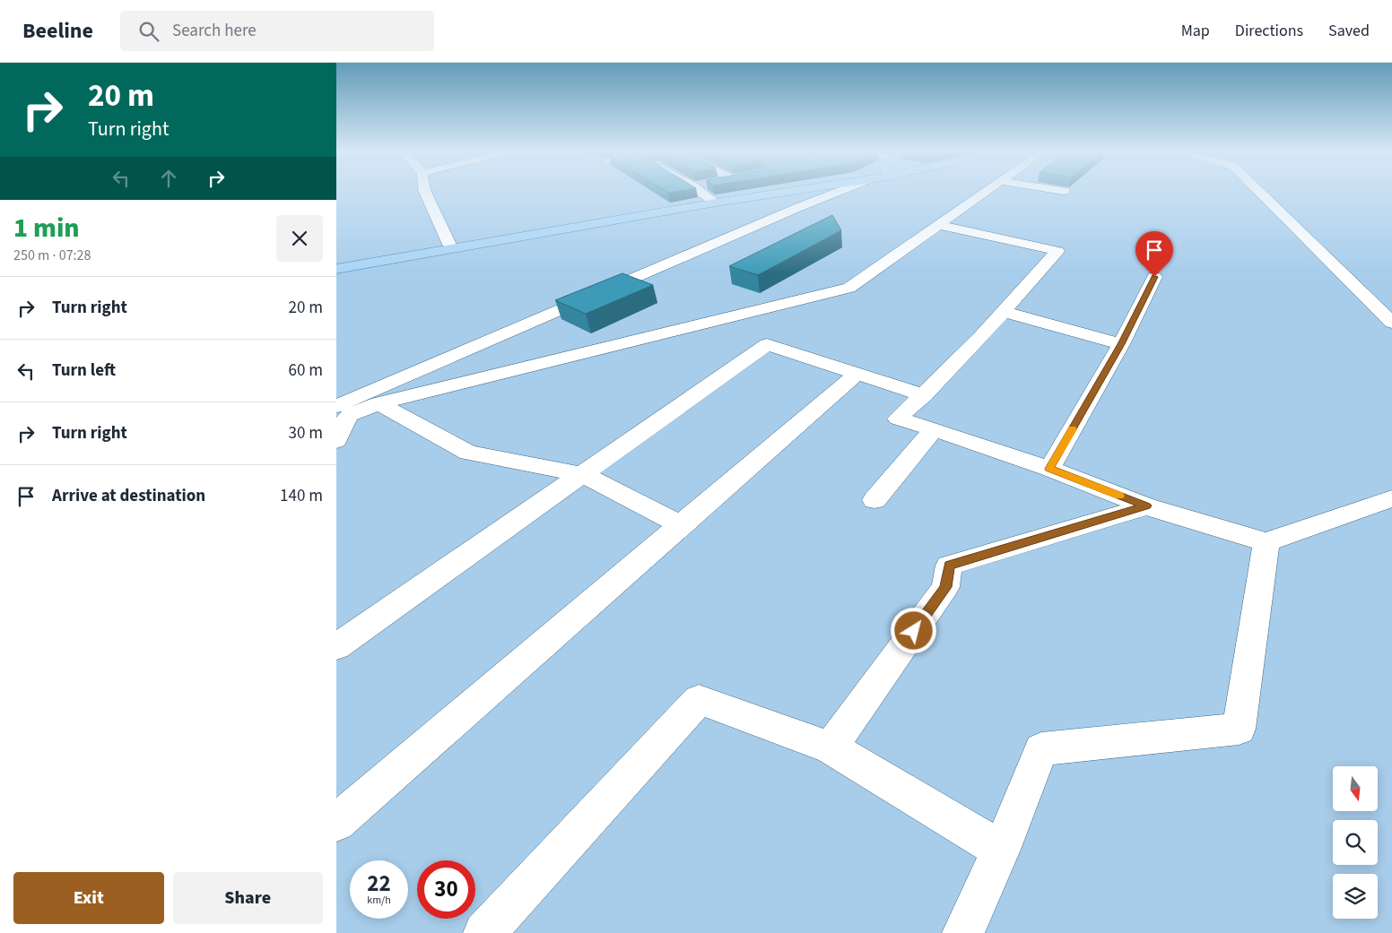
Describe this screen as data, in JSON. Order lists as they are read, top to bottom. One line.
{"north":"bottom","page":{"header":"Beeline","search":"Search here","nav":["Map","Directions","Saved"],"turn":["20 m","Turn right"],"heading":["1 min","250 m · 07:28"],"list":[{"name":"Turn right","value":"20 m"},{"name":"Turn left","value":"60 m"},{"name":"Turn right","value":"30 m"},{"name":"Arrive at destination","value":"140 m"}],"speed":"22 km/h","limit":"30","buttons":["Exit","Share"]}}
